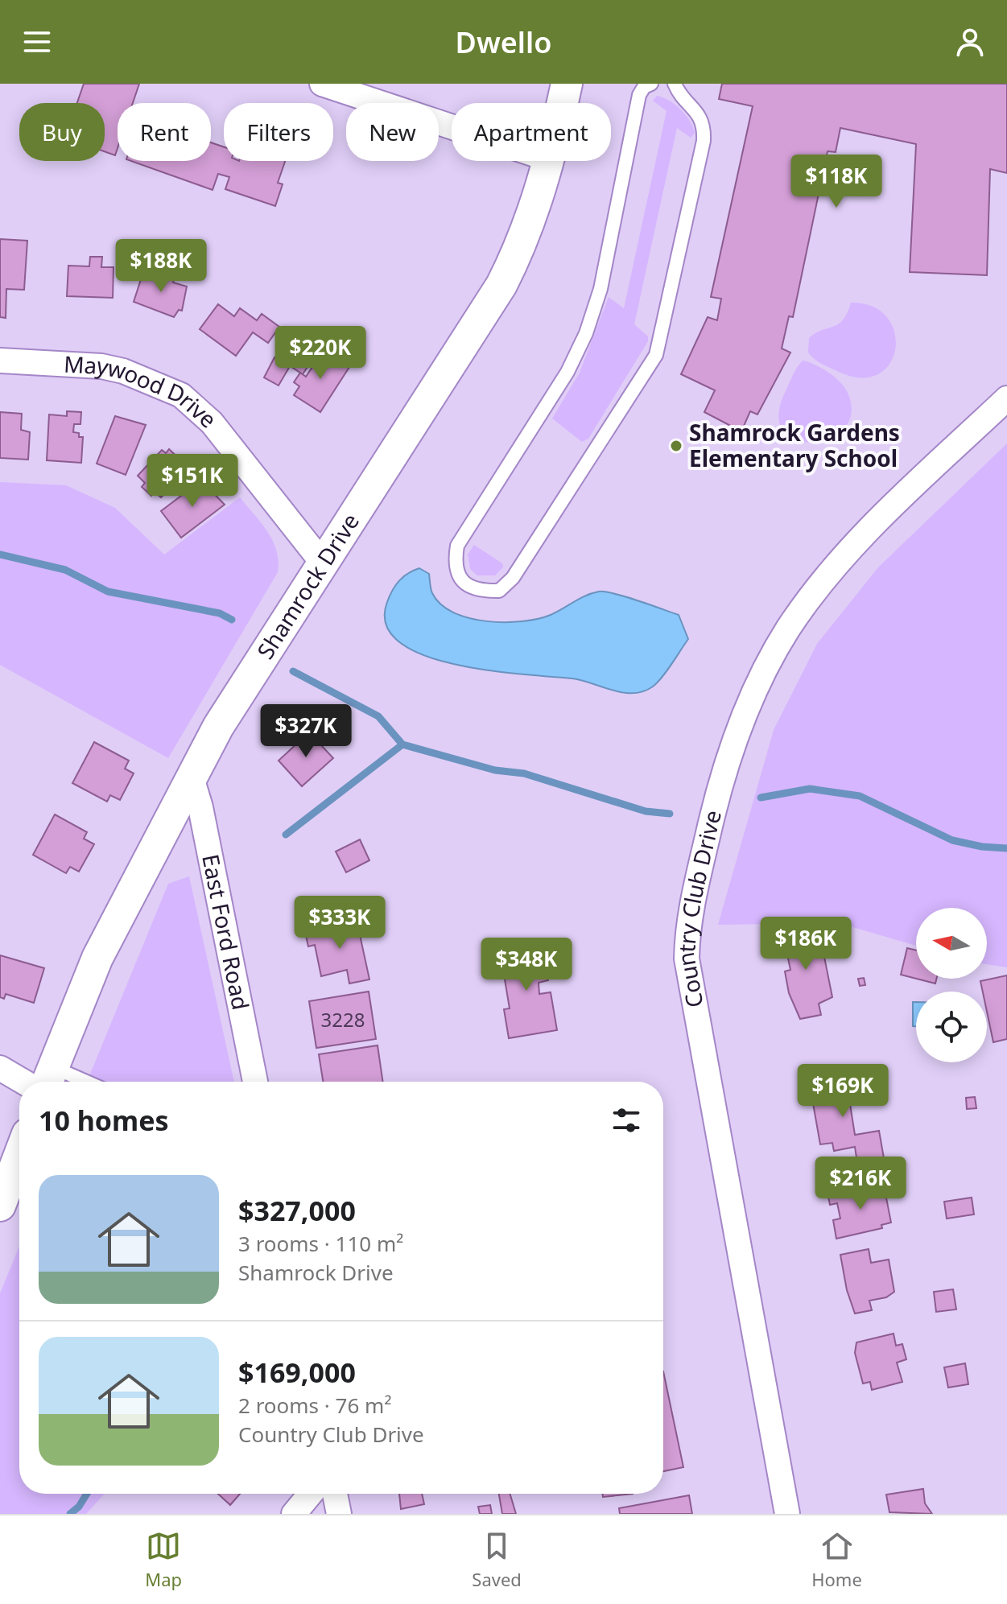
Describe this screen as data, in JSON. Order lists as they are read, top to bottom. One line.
{"streets":{"street":["Maywood Drive","Shamrock Drive","Country Club Drive","East Ford Road"]},"crossings":[["Maywood Drive","Shamrock Drive"],["Shamrock Drive","East Ford Road"]],"places":["Shamrock Gardens Elementary School"],"house_numbers":["3228"],"north":"left","page":{"header":"Dwello","chip":["Buy","Rent","Filters","New","Apartment"],"price":["$118K","$188K","$220K","$151K","$327K","$333K","$186K","$348K","$169K","$216K"],"heading":"10 homes","list":[{"name":"$327,000","note":"3 rooms · 110 m² · Shamrock Drive"},{"name":"$169,000","note":"2 rooms · 76 m² · Country Club Drive"}],"tabs":["Map","Saved","Home"]}}
